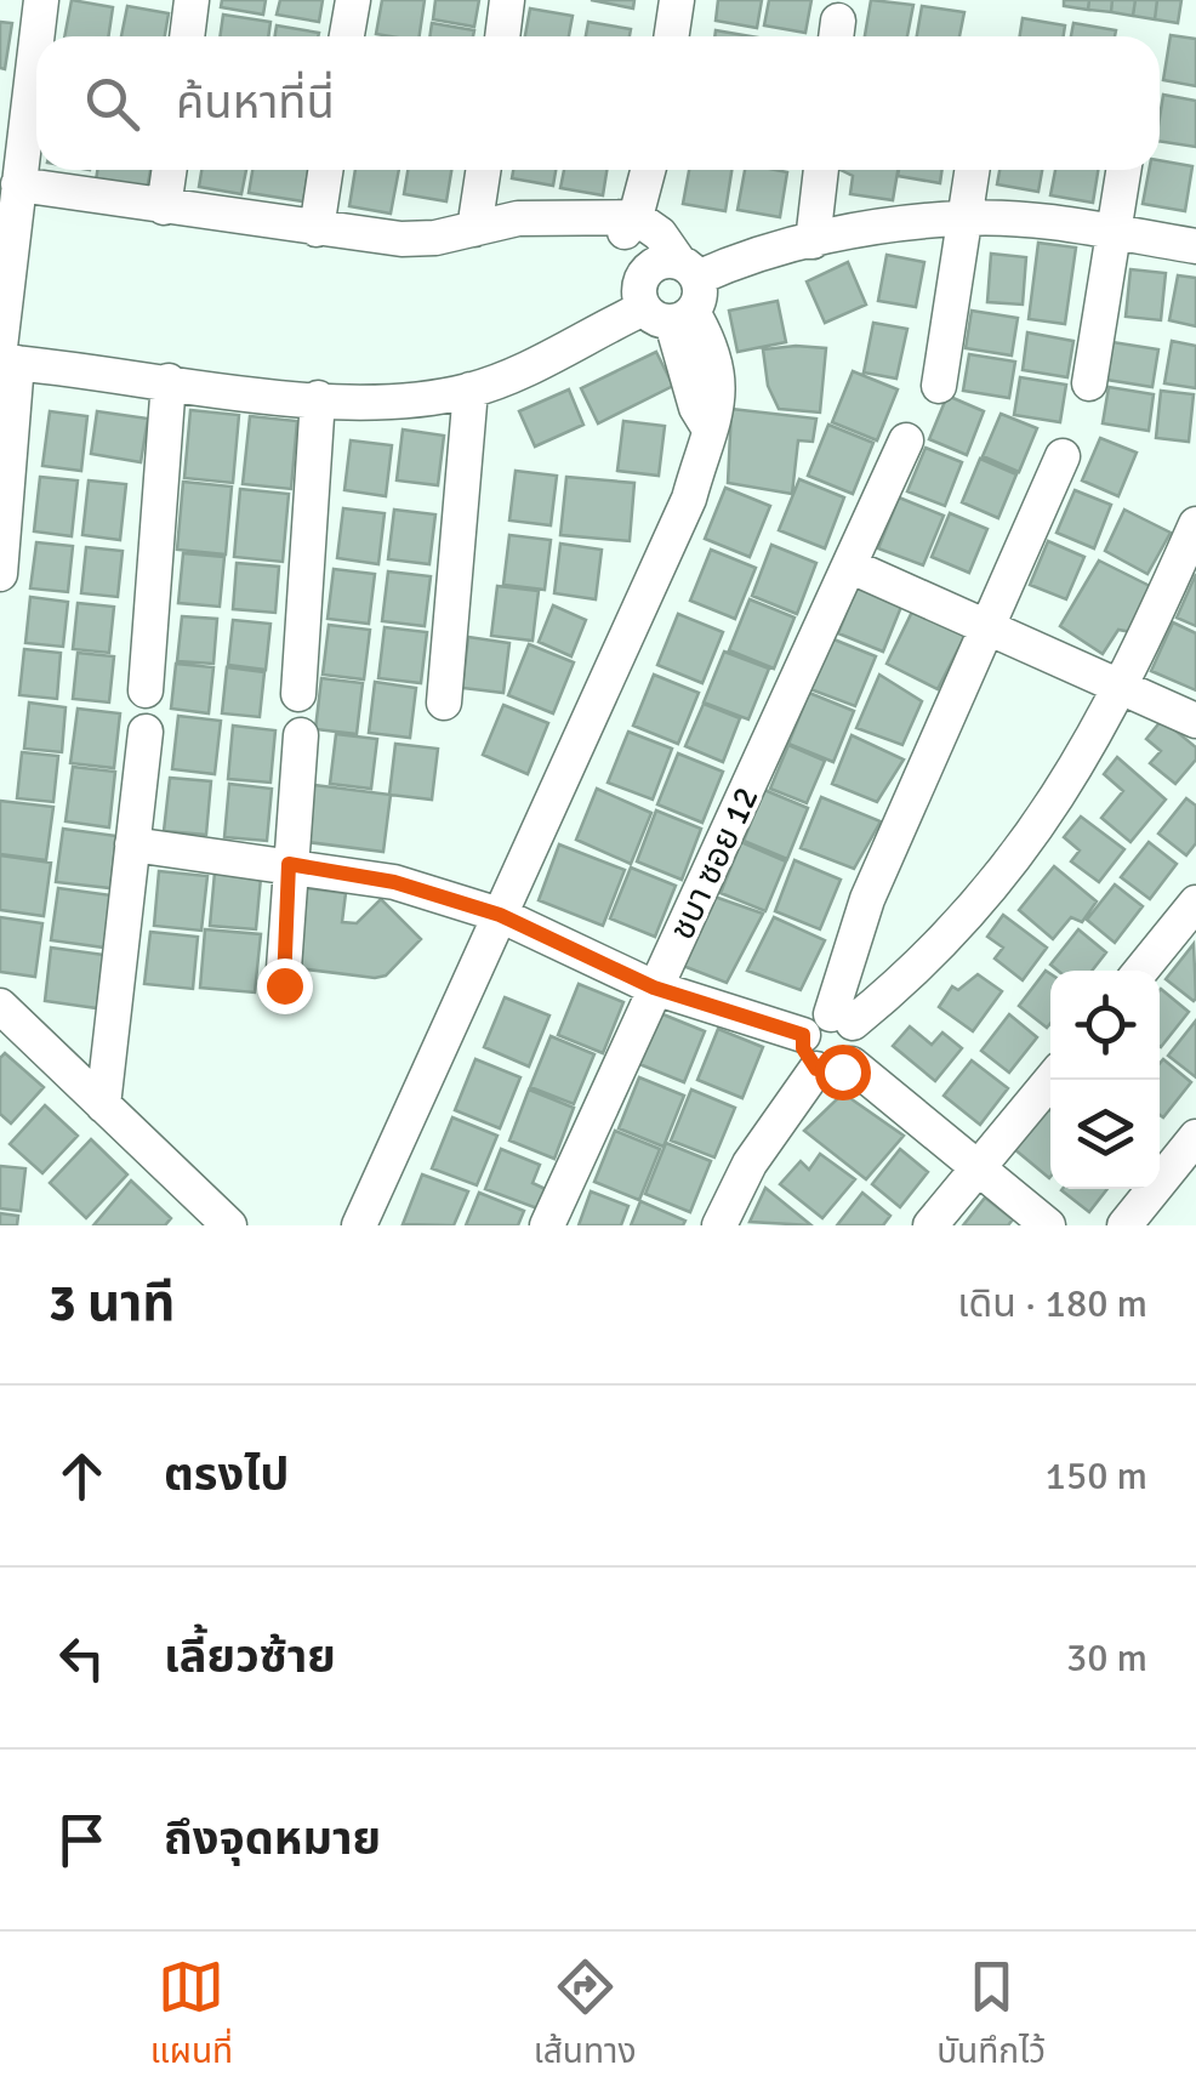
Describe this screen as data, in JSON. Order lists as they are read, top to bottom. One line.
{"streets":{"street":["ชบา ซอย 12"]},"page":{"search":"ค้นหาที่นี่","heading":["3 นาที","เดิน · 180 m"],"list":[["ตรงไป","150 m"],["เลี้ยวซ้าย","30 m"],"ถึงจุดหมาย"],"nav":["แผนที่","เส้นทาง","บันทึกไว้"]}}
